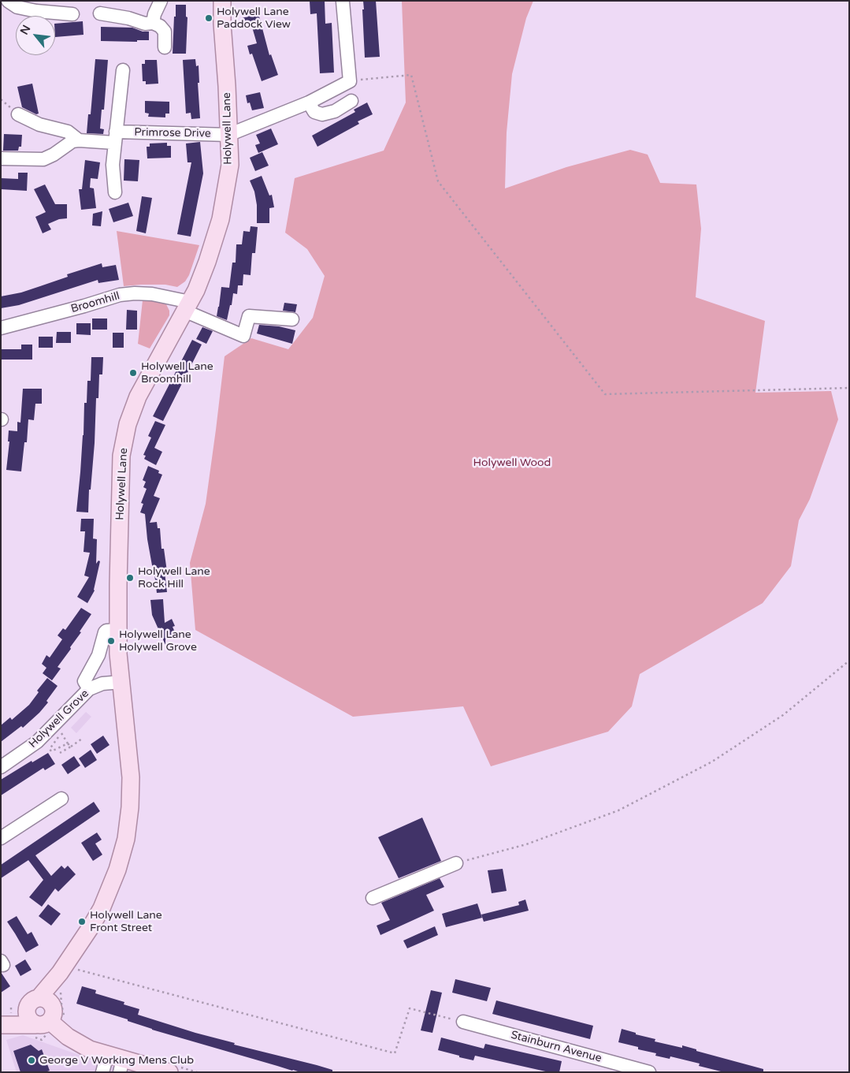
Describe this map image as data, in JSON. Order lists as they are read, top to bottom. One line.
{"streets":{"main road":["Holywell Lane"],"street":["Primrose Drive","Broomhill","Holywell Grove","Stainburn Avenue"]},"crossings":[["Holywell Lane","Primrose Drive"],["Holywell Lane","Broomhill"],["Holywell Lane","Holywell Grove"]],"parks":["Holywell Wood"],"places":["Holywell Lane Paddock View","Holywell Lane Broomhill","Holywell Lane Rock Hill","Holywell Lane Holywell Grove","Holywell Lane Front Street","George V Working Mens Club"],"north":"top left"}
